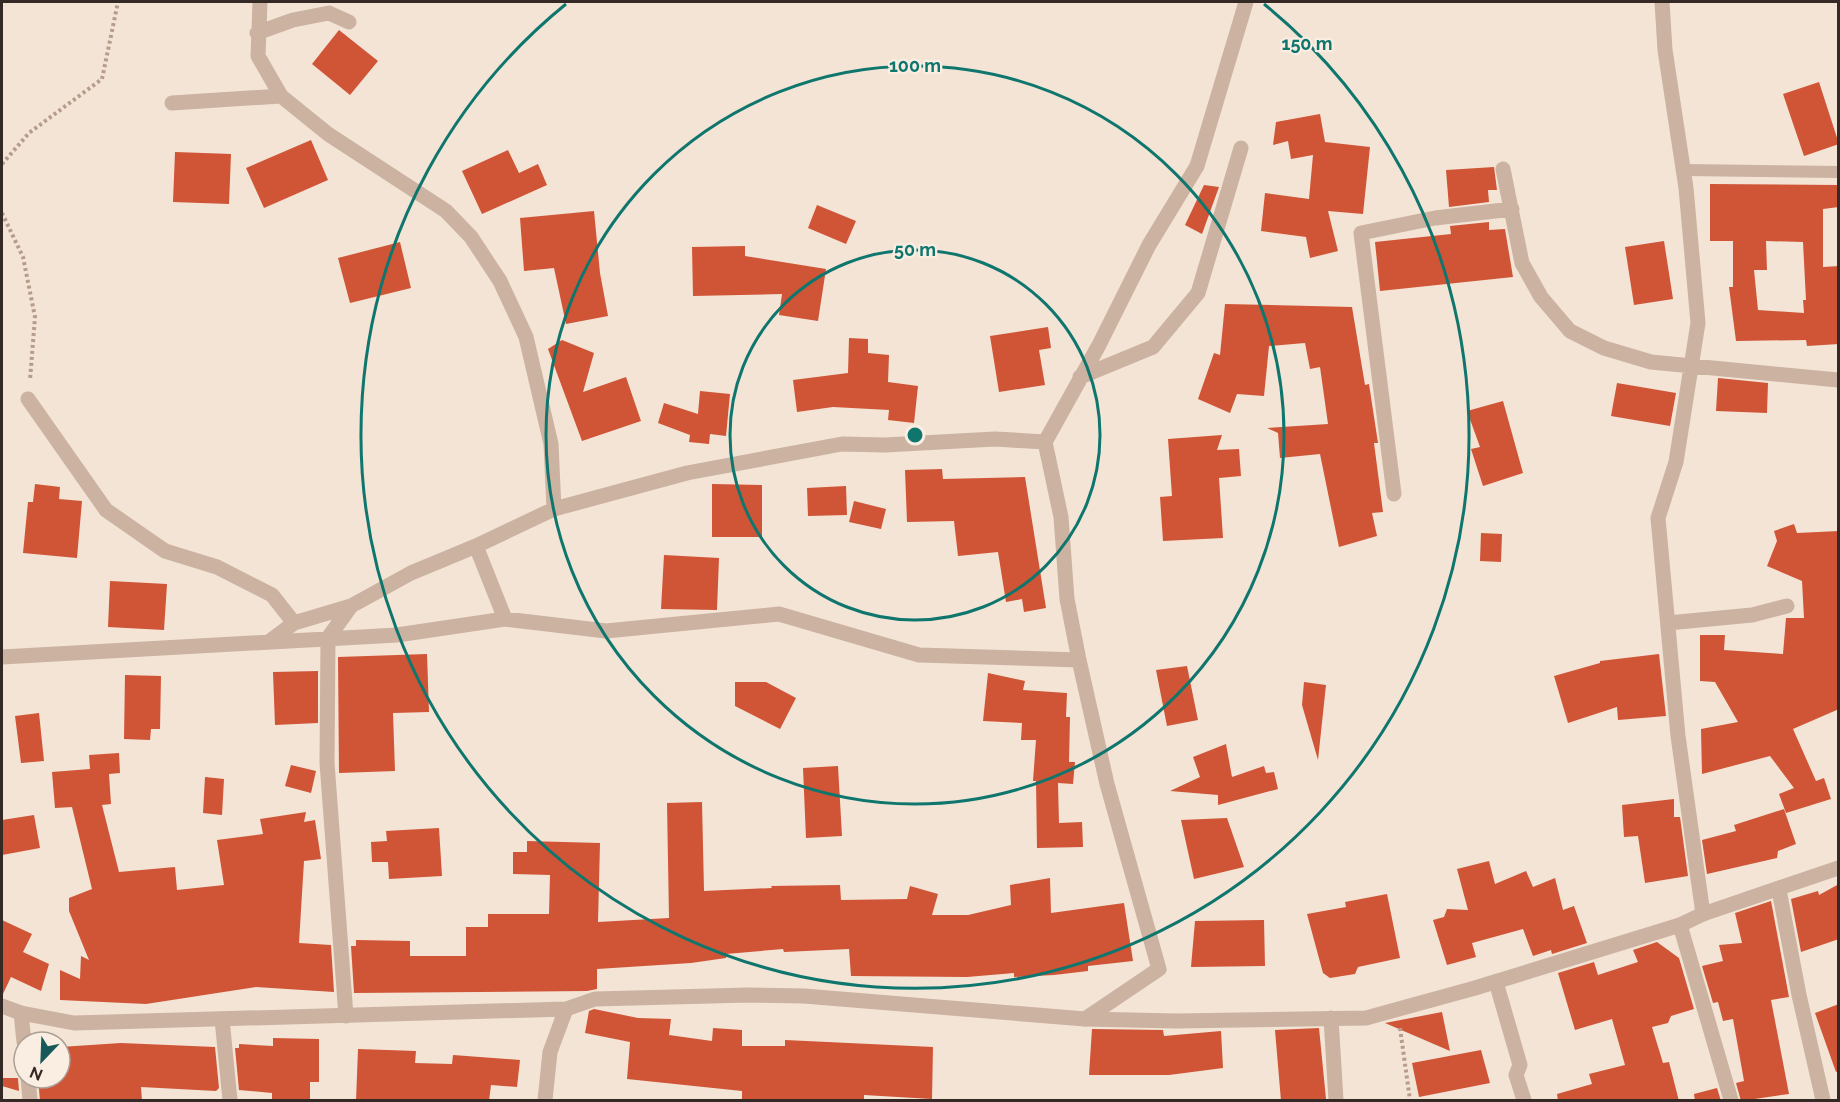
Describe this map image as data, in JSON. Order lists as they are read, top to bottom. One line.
{"north":"bottom left","rings":["150 m","100 m","50 m"]}
